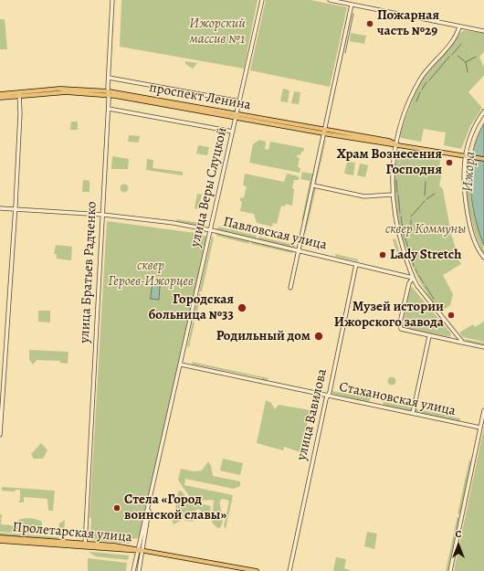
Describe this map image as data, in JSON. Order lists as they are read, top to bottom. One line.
{"streets":{"main road":["проспект Ленина","Пролетарская улица"],"street":["улица Веры Слуцкой","Павловская улица","улица Братьев Радченко","Стахановская улица","улица Вавилова"]},"crossings":[["проспект Ленина","улица Веры Слуцкой"],["проспект Ленина","улица Братьев Радченко"],["улица Веры Слуцкой","Павловская улица"],["улица Веры Слуцкой","Стахановская улица"],["улица Веры Слуцкой","Пролетарская улица"],["Павловская улица","улица Братьев Радченко"],["Павловская улица","улица Вавилова"],["улица Братьев Радченко","Пролетарская улица"],["Стахановская улица","улица Вавилова"]],"water":["Ижора"],"parks":["Ижорский массив №1","сквер Коммуны","сквер Героев-Ижорцев"],"places":["Пожарная часть №29","Храм Вознесения Господня","Lady Stretch","Городская больница №33","Музей истории Ижорского завода","Родильный дом","Стела «Город воинской славы»"],"north":"top"}
